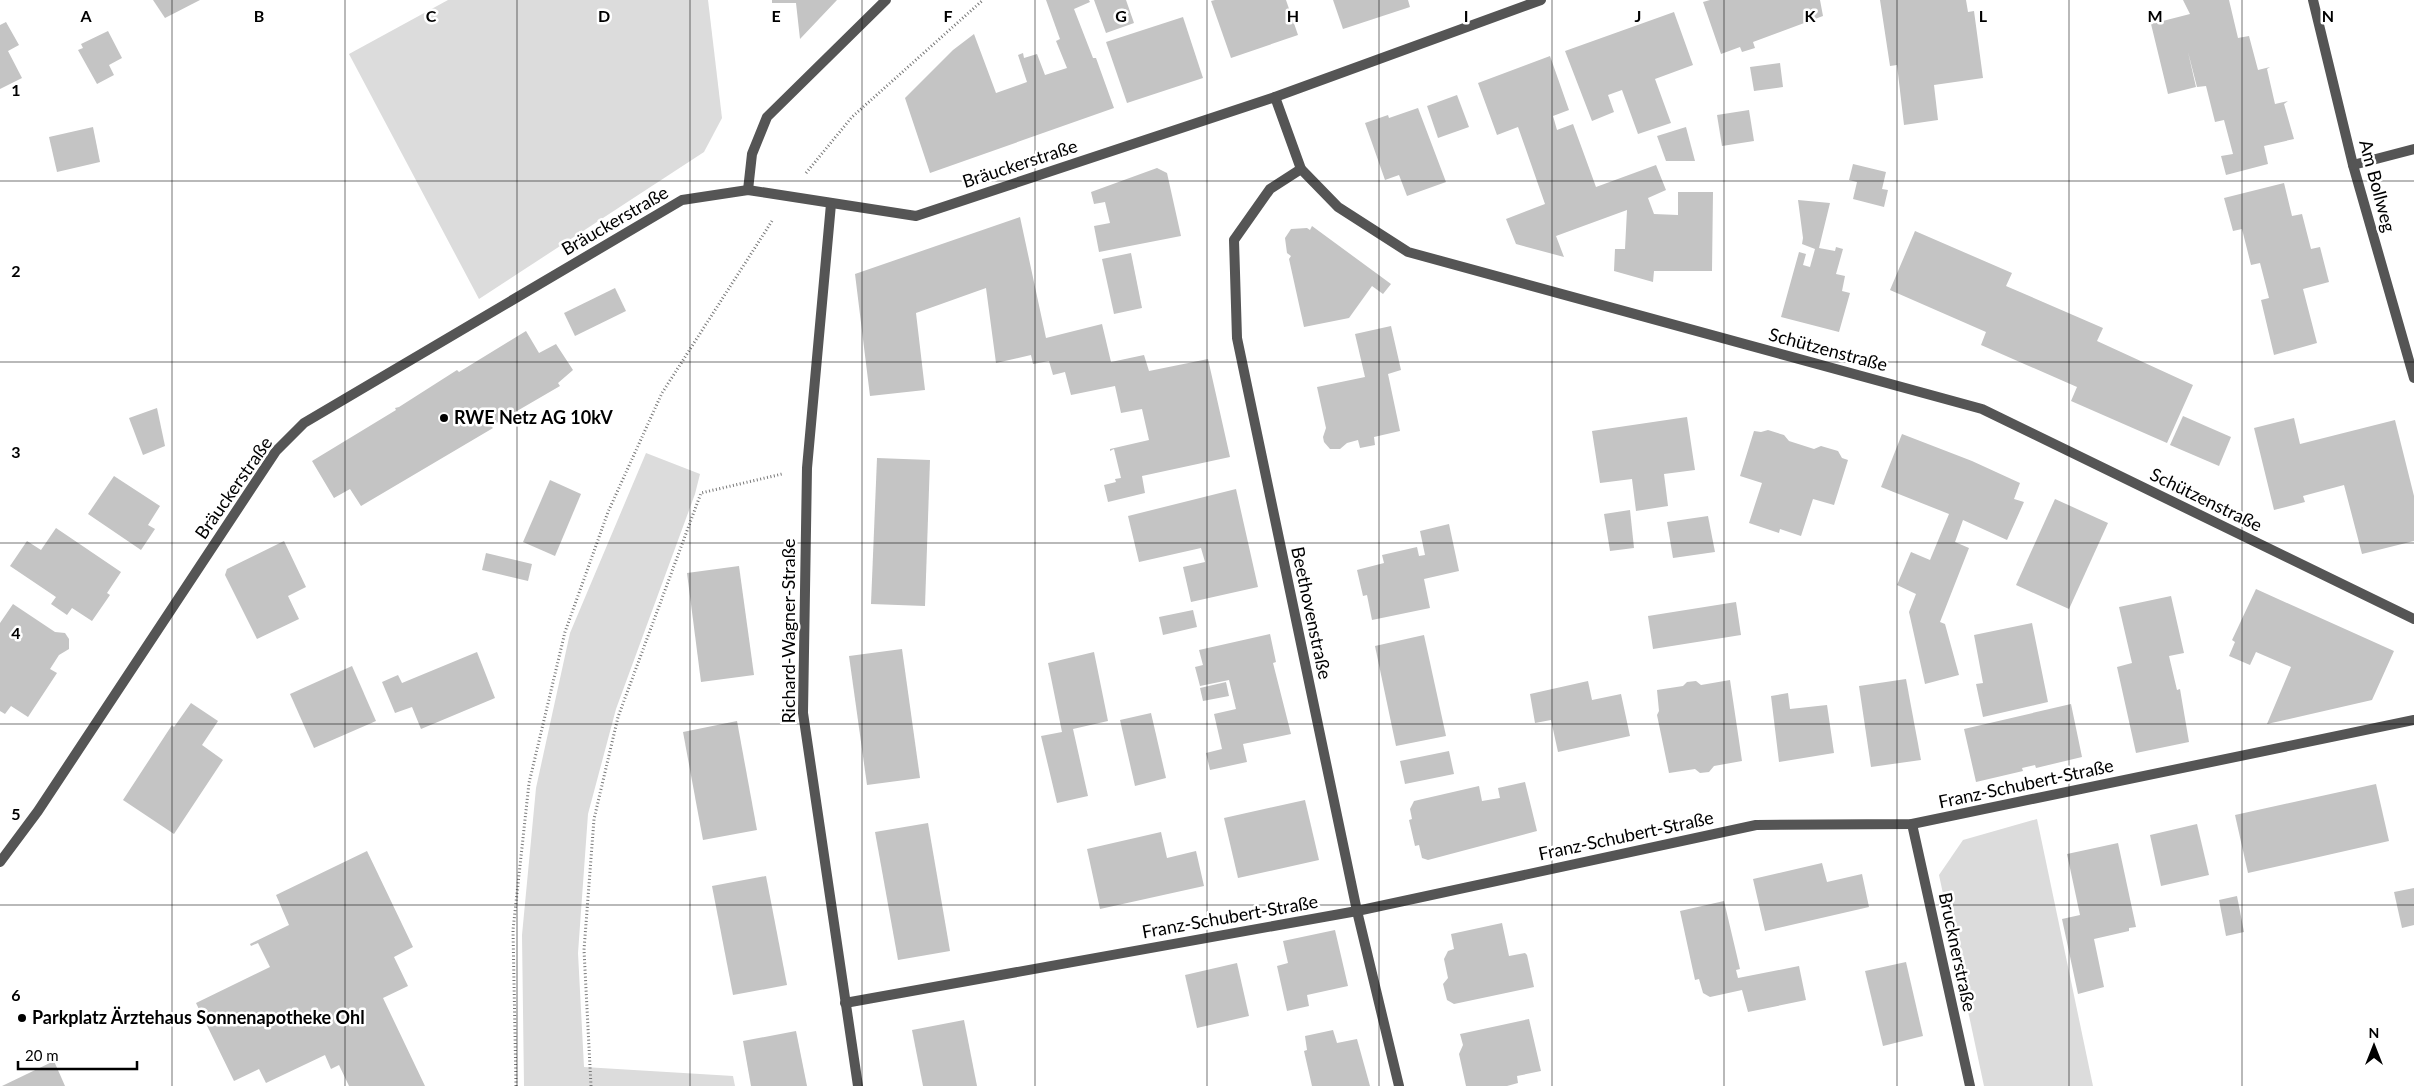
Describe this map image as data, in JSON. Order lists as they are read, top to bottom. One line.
{"streets":{"street":["Bräuckerstraße","Am Bollweg","Schützenstraße","Beethovenstraße","Richard-Wagner-Straße","Franz-Schubert-Straße","Brucknerstraße"]},"crossings":[["Bräuckerstraße","Schützenstraße"],["Bräuckerstraße","Richard-Wagner-Straße"],["Schützenstraße","Beethovenstraße"],["Beethovenstraße","Franz-Schubert-Straße"],["Richard-Wagner-Straße","Franz-Schubert-Straße"],["Franz-Schubert-Straße","Brucknerstraße"]],"places":["RWE Netz AG 10kV","Parkplatz Ärztehaus Sonnenapotheke Ohl"],"scale_bar":"20 m","north":"top","grid":{"columns":["A","B","C","D","E","F","G","H","I","J","K","L","M","N"],"rows":["1","2","3","4","5","6"]}}
